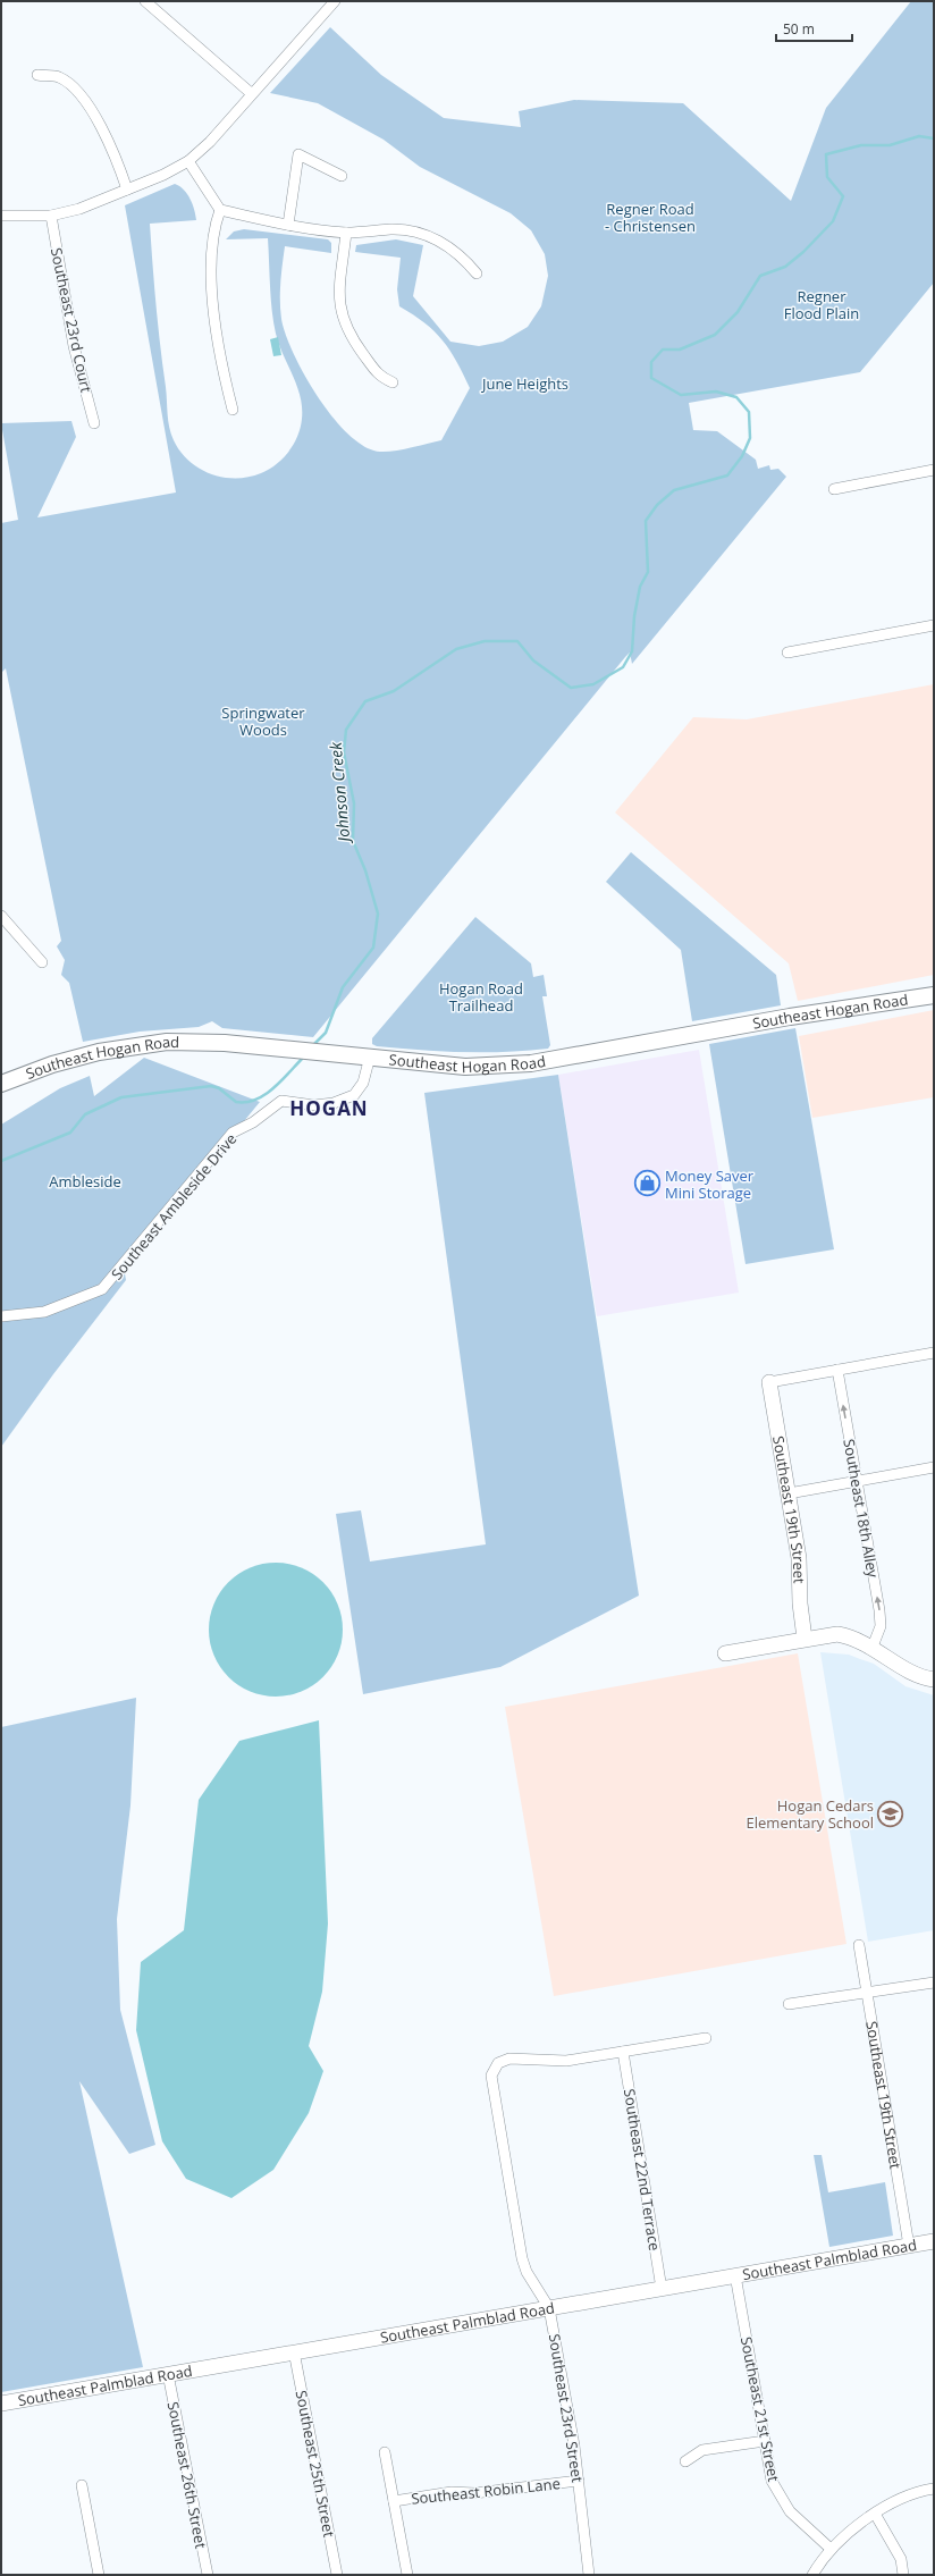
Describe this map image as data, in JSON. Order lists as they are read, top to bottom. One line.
{"streets":{"main road":["Southeast Hogan Road"],"street":["Southeast 23rd Court","Southeast Ambleside Drive","Southeast 18th Alley","Southeast 19th Street","Southeast 22nd Terrace","Southeast Palmblad Road","Southeast 23rd Street","Southeast 21st Street","Southeast 25th Street","Southeast 26th Street","Southeast Robin Lane"]},"crossings":[["Southeast Hogan Road","Southeast Ambleside Drive"],["Southeast 19th Street","Southeast Palmblad Road"],["Southeast 22nd Terrace","Southeast Palmblad Road"],["Southeast 22nd Terrace","Southeast 23rd Street"],["Southeast Palmblad Road","Southeast 23rd Street"],["Southeast Palmblad Road","Southeast 21st Street"],["Southeast Palmblad Road","Southeast 25th Street"],["Southeast Palmblad Road","Southeast 26th Street"],["Southeast 23rd Street","Southeast Robin Lane"]],"one_way":["Southeast 18th Alley"],"districts":["HOGAN"],"water":["Johnson Creek"],"parks":["Regner Road - Christensen","Regner Flood Plain","June Heights","Springwater Woods","Hogan Road Trailhead","Ambleside"],"places":{"shop":["Money Saver Mini Storage"],"school or university":["Hogan Cedars Elementary School"]},"scale_bar":"50 m"}
